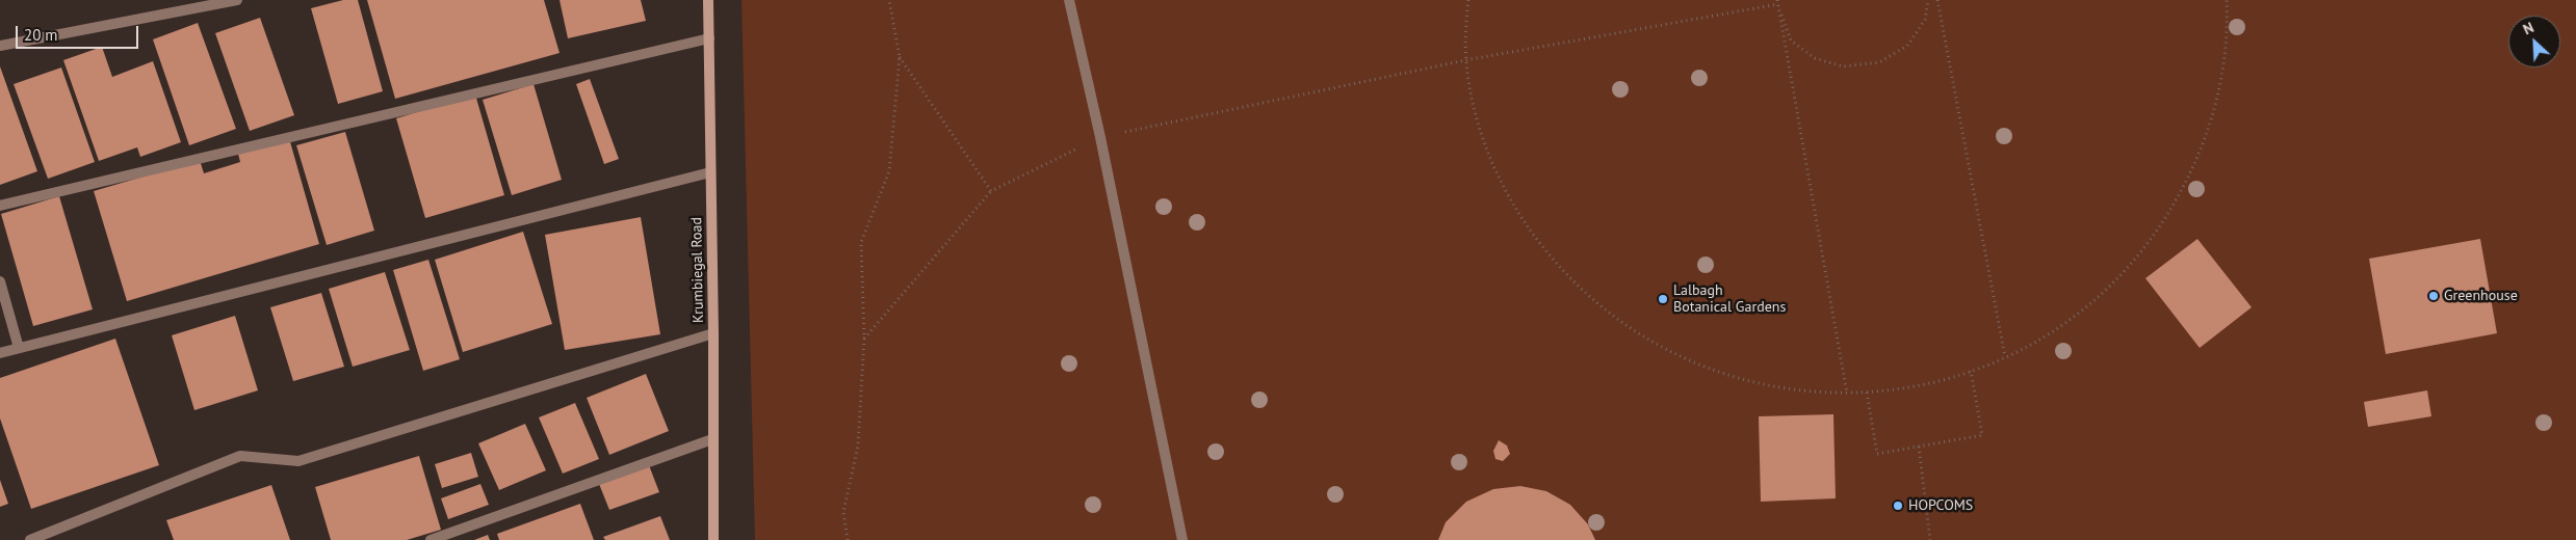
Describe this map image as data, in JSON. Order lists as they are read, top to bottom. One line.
{"streets":{"main road":["Krumbiegal Road"]},"places":["Greenhouse","Lalbagh Botanical Gardens","HOPCOMS"],"scale_bar":"20 m","north":"top left"}
